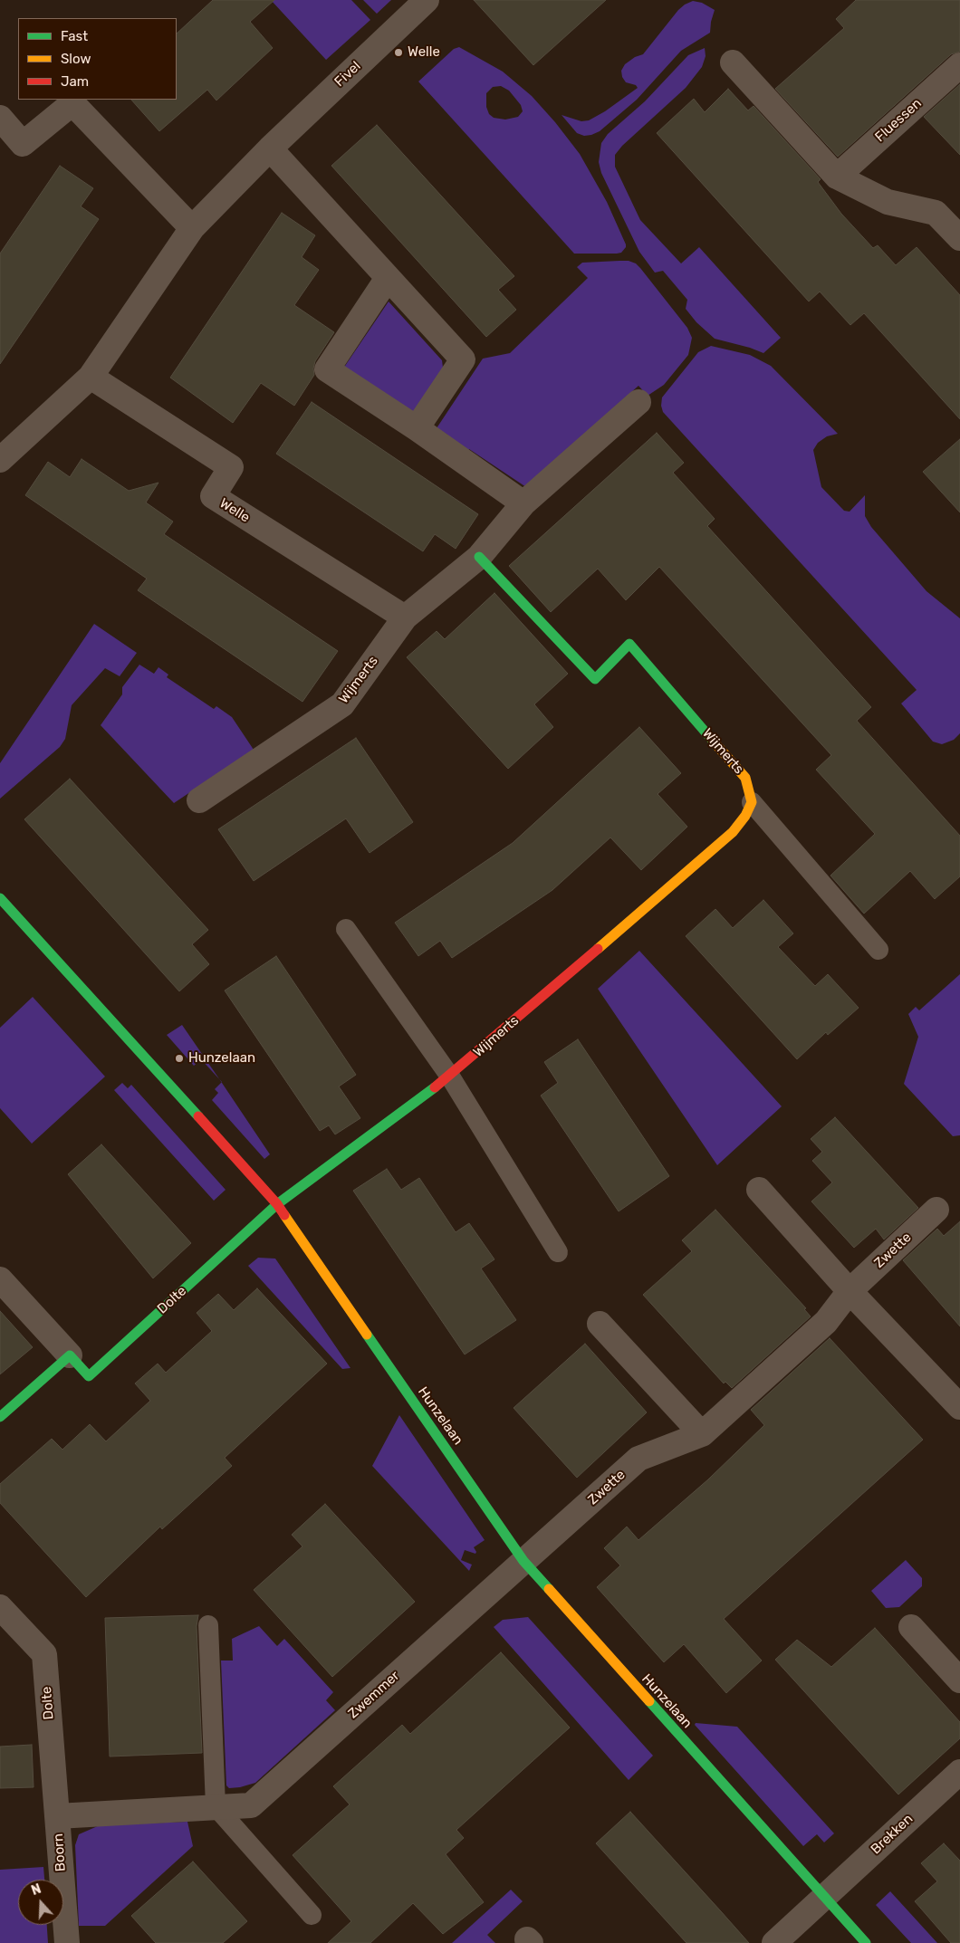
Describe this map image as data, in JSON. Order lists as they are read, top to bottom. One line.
{"streets":{"street":["Fivel","Fluessen","Welle","Wijmerts","Zwette","Dolte","Hunzelaan","Zwemmer","Brekken","Boorn"]},"crossings":[["Welle","Wijmerts"],["Wijmerts","Dolte"],["Wijmerts","Hunzelaan"],["Zwette","Hunzelaan"],["Zwette","Zwemmer"],["Dolte","Hunzelaan"],["Dolte","Zwemmer"],["Dolte","Boorn"],["Hunzelaan","Zwemmer"],["Hunzelaan","Brekken"],["Zwemmer","Boorn"]],"places":["Welle","Hunzelaan"],"legend":["Fast","Slow","Jam"],"north":"top"}
